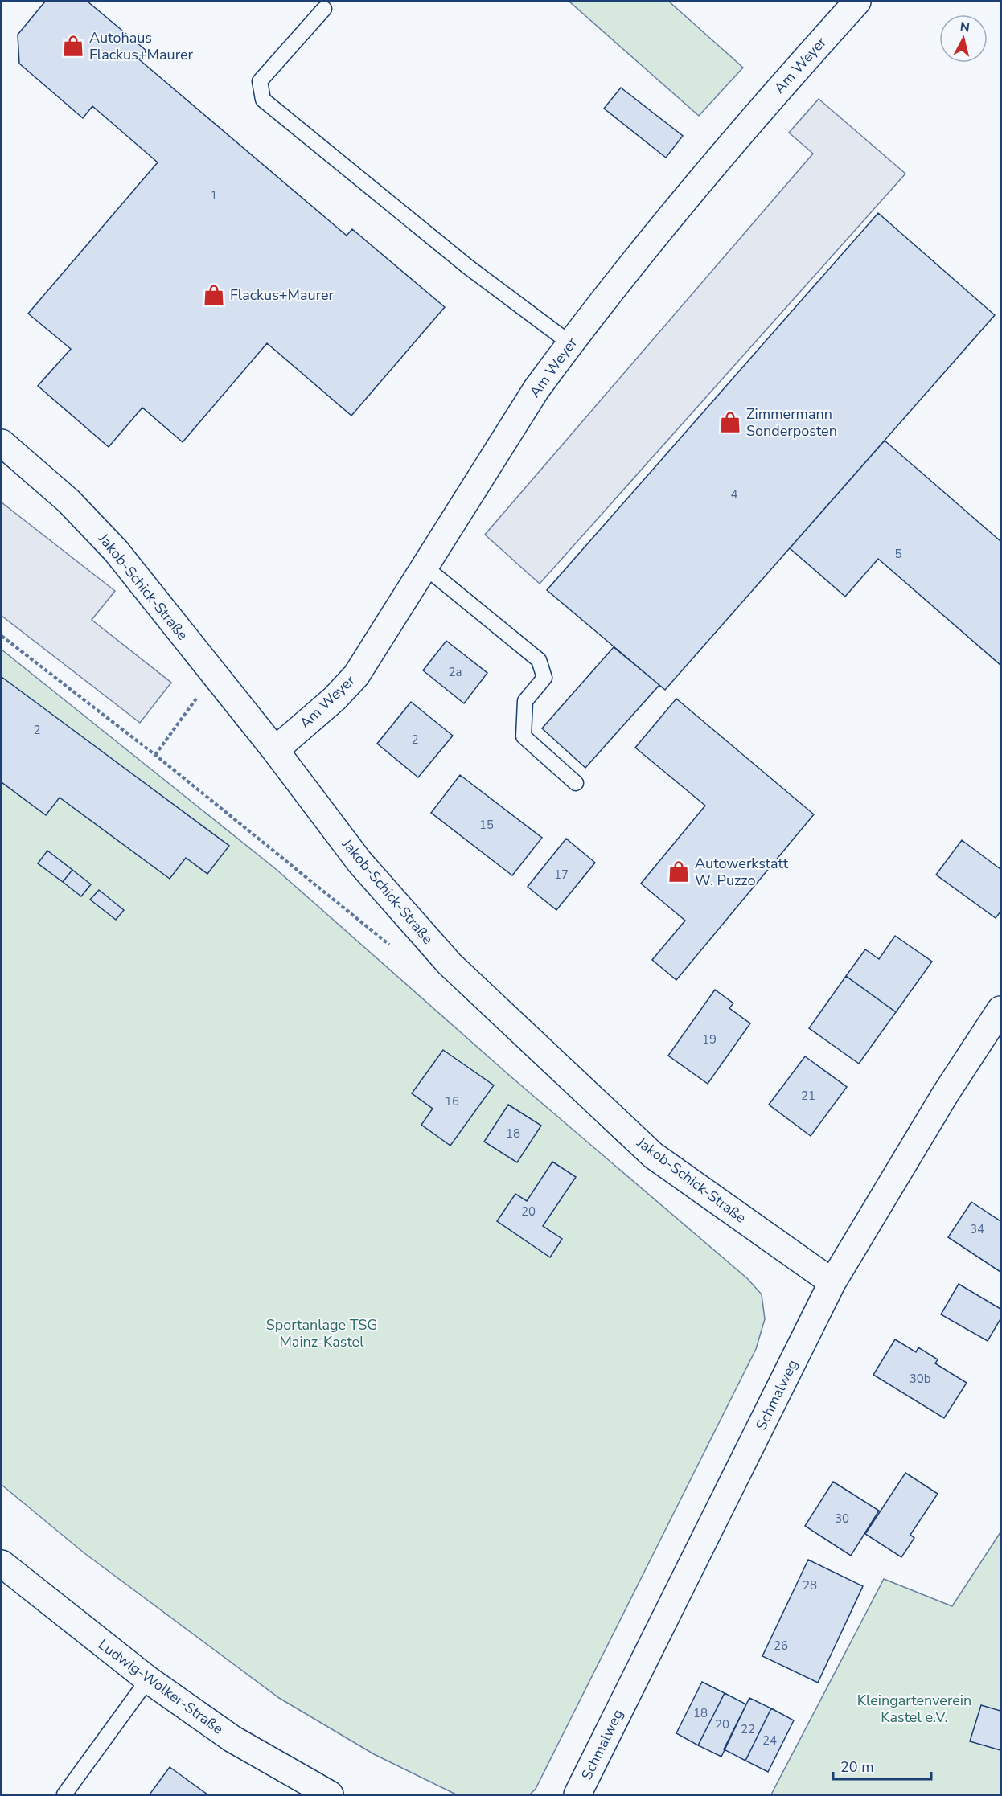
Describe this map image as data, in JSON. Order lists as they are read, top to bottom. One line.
{"streets":{"street":["Am Weyer","Jakob-Schick-Straße","Schmalweg","Ludwig-Wolker-Straße"]},"crossings":[["Am Weyer","Jakob-Schick-Straße"],["Jakob-Schick-Straße","Schmalweg"]],"parks":["Sportanlage TSG Mainz-Kastel","Kleingartenverein Kastel e.V."],"places":{"shop":["Autohaus Flackus+Maurer","Flackus+Maurer","Zimmermann Sonderposten","Autowerkstatt W. Puzzo"]},"house_numbers":["1","4","5","2a","2","2","15","17","19","21","16","18","20","34","30b","30","28","26","18","20","22","24"],"scale_bar":"20 m","north":"top"}
